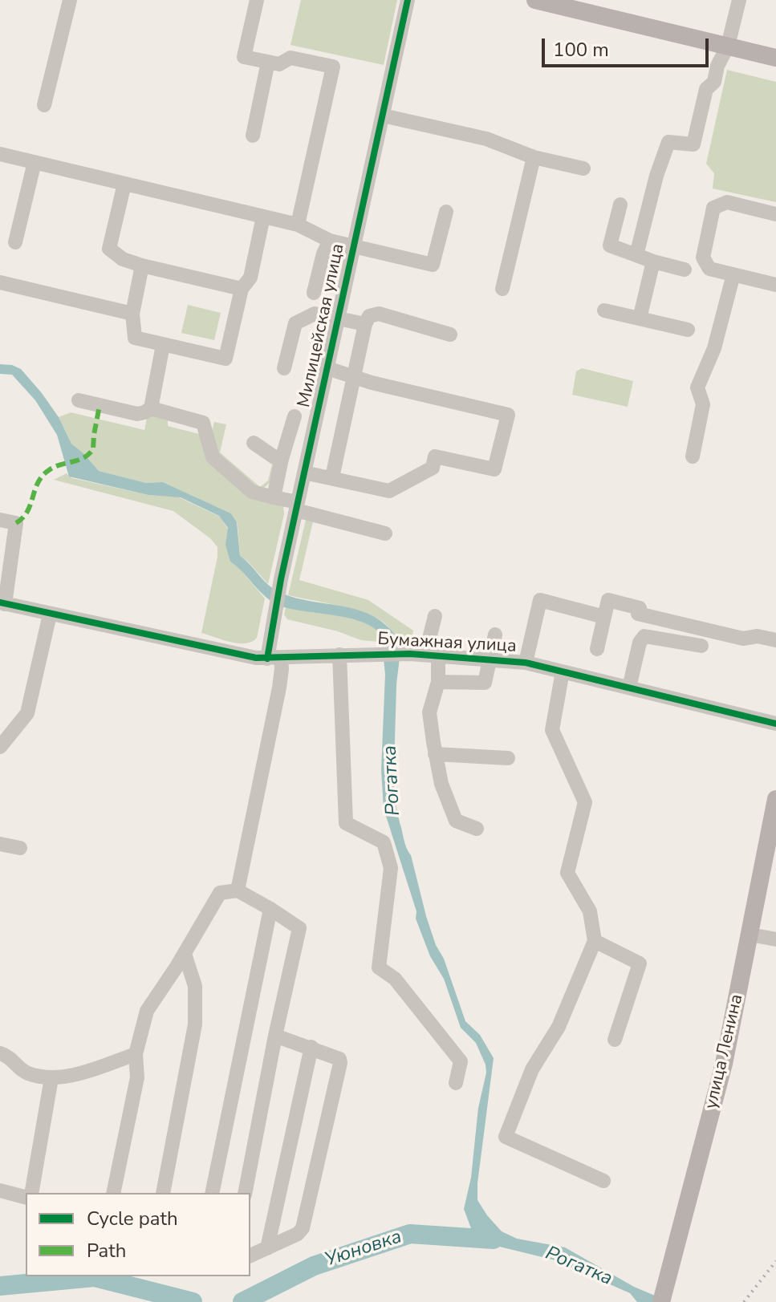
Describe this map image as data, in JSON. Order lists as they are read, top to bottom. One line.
{"streets":{"main road":["улица Ленина"],"street":["Милицейская улица","Бумажная улица"]},"crossings":[["Милицейская улица","Бумажная улица"]],"water":["Рогатка","Уюновка"],"legend":["Cycle path","Path"],"scale_bar":"100 m"}
